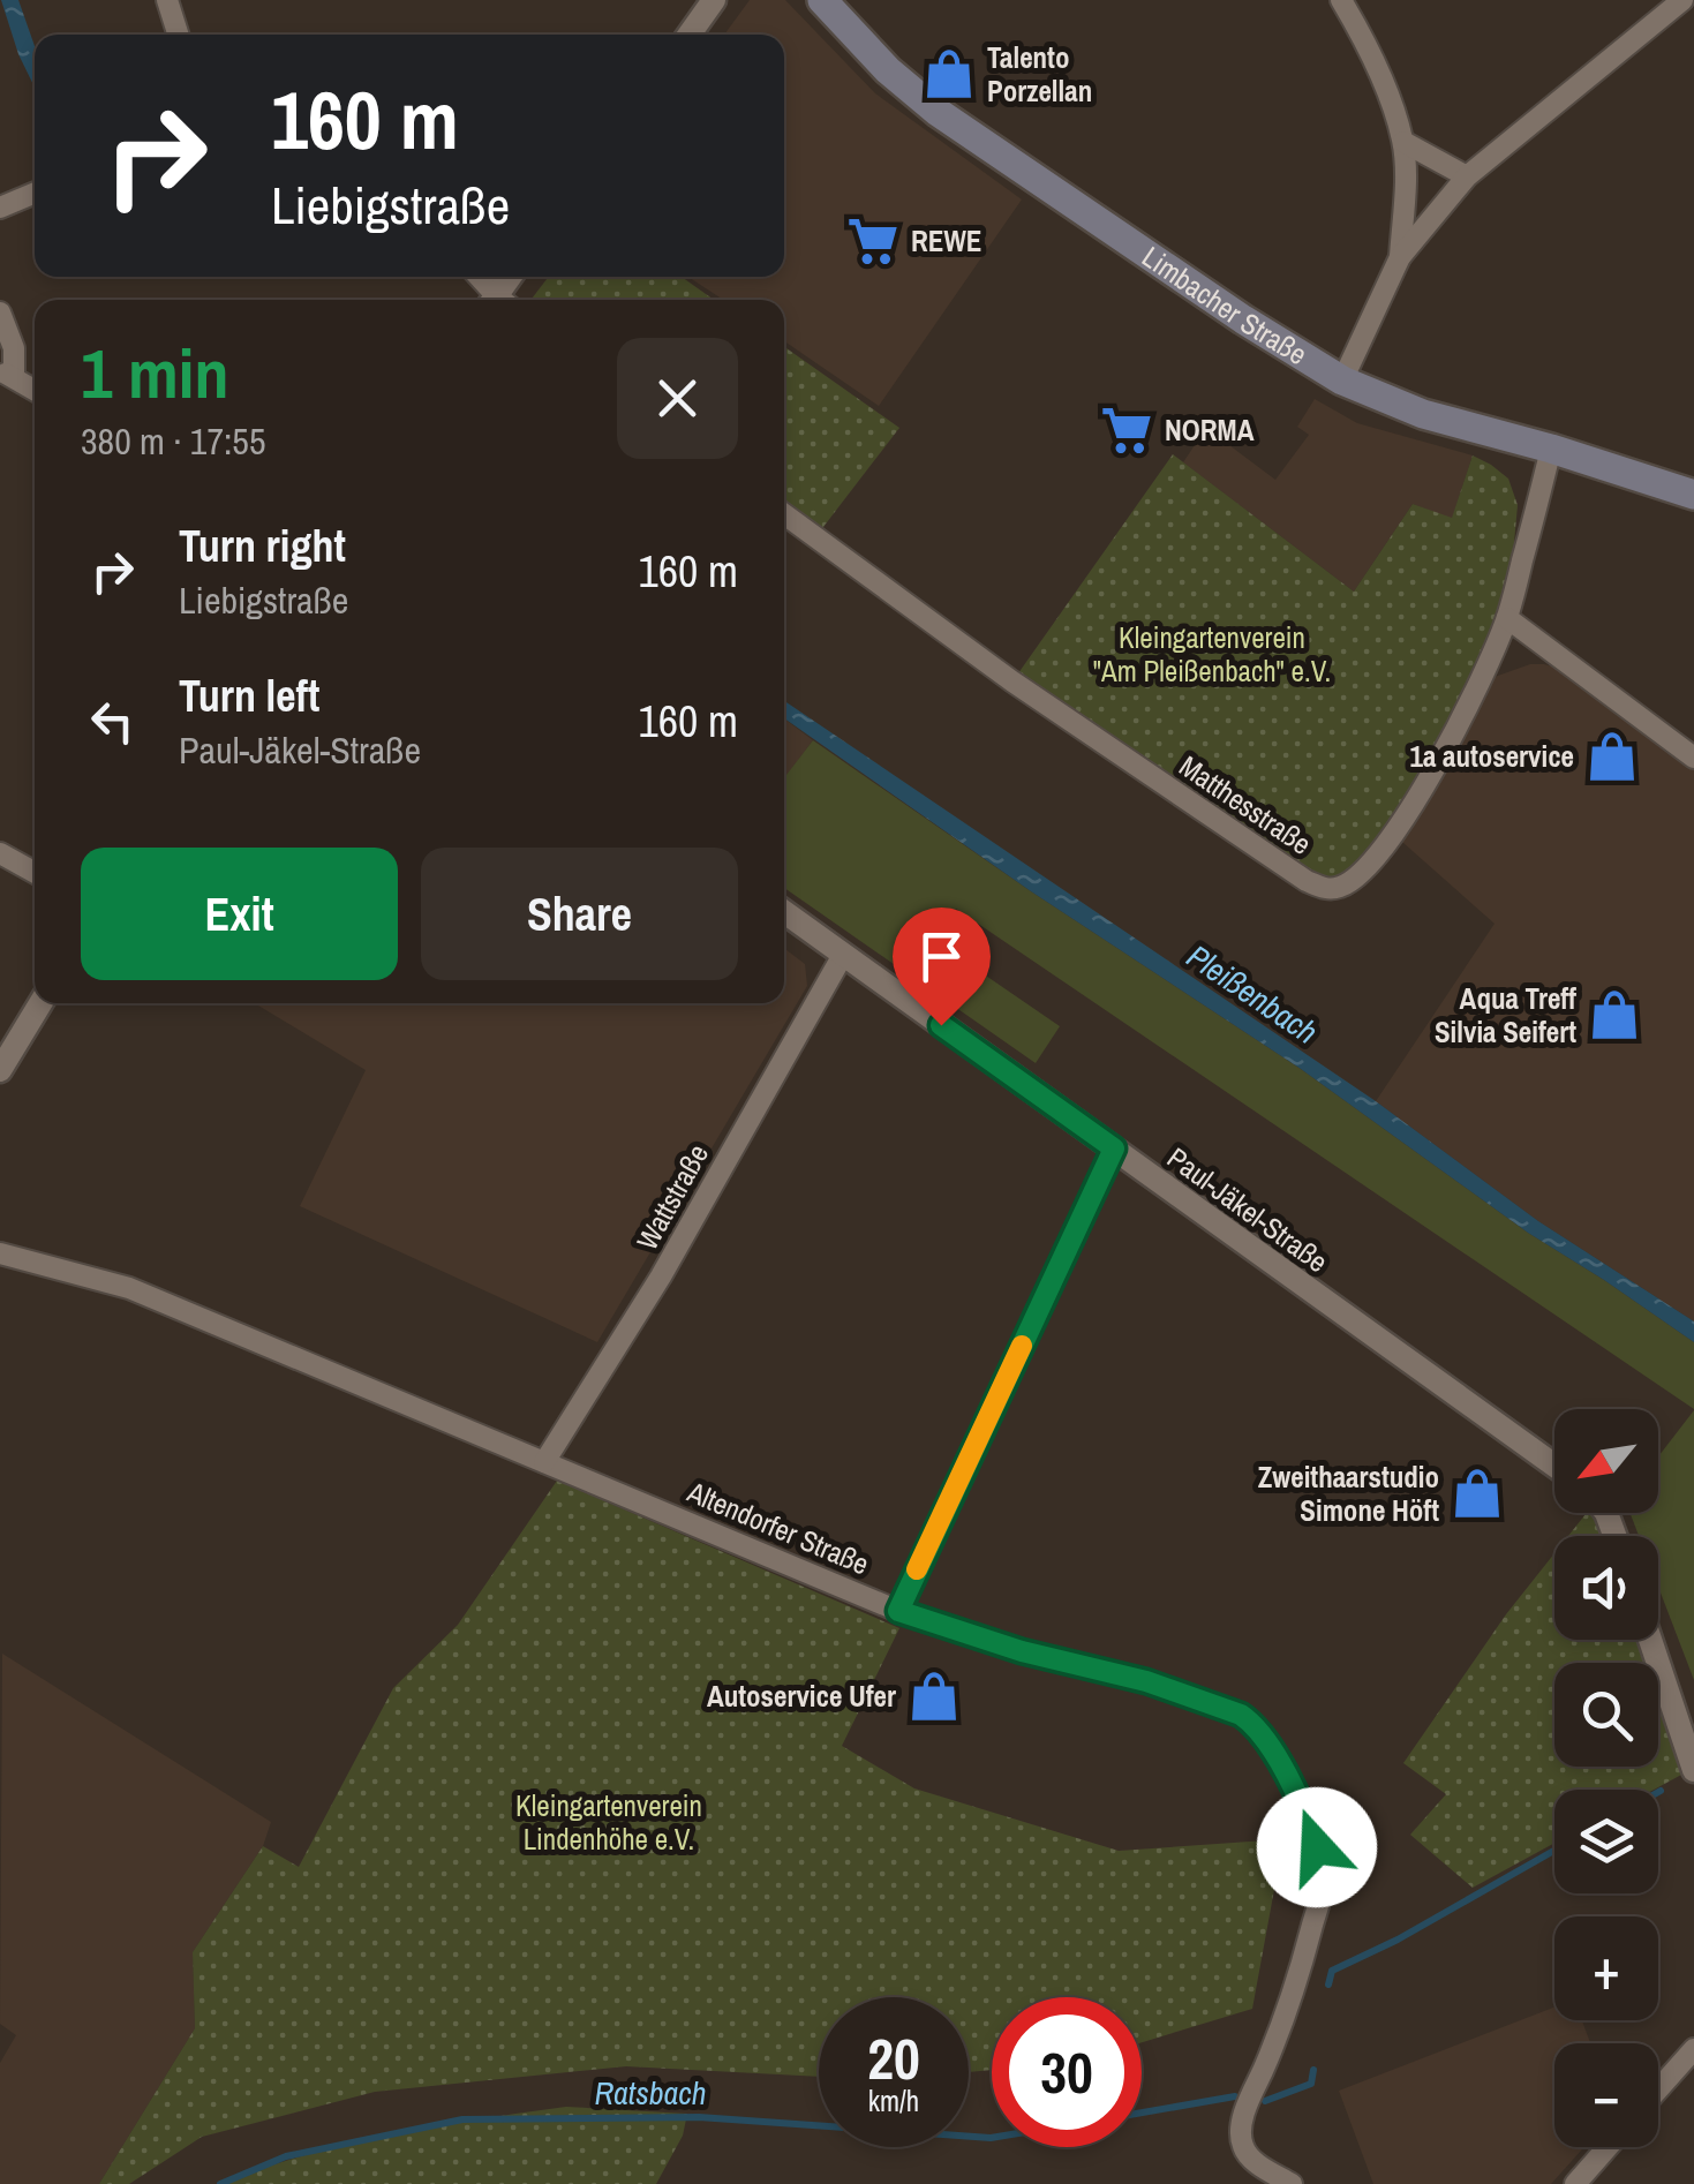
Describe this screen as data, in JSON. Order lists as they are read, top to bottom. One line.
{"streets":{"main road":["Limbacher Straße"],"street":["Matthesstraße","Wattstraße","Paul-Jäkel-Straße","Altendorfer Straße"]},"crossings":[["Limbacher Straße","Matthesstraße"],["Wattstraße","Paul-Jäkel-Straße"],["Wattstraße","Altendorfer Straße"]],"water":["Pleißenbach","Ratsbach"],"parks":["Kleingartenverein \"Am Pleißenbach\" e.V.","Kleingartenverein Lindenhöhe e.V."],"places":{"shop":["Talento Porzellan","1a autoservice","Aqua Treff Silvia Seifert","Zweithaarstudio Simone Höft","Autoservice Ufer"],"supermarket":["REWE","NORMA"]},"north":"bottom left","page":{"turn":["160 m","Liebigstraße"],"heading":["1 min","380 m · 17:55"],"list":[{"name":"Turn right","note":"Liebigstraße","value":"160 m"},{"name":"Turn left","note":"Paul-Jäkel-Straße","value":"160 m"}],"buttons":["Exit","Share"],"map_buttons":["+","−"],"speed":"20 km/h","limit":"30"}}
